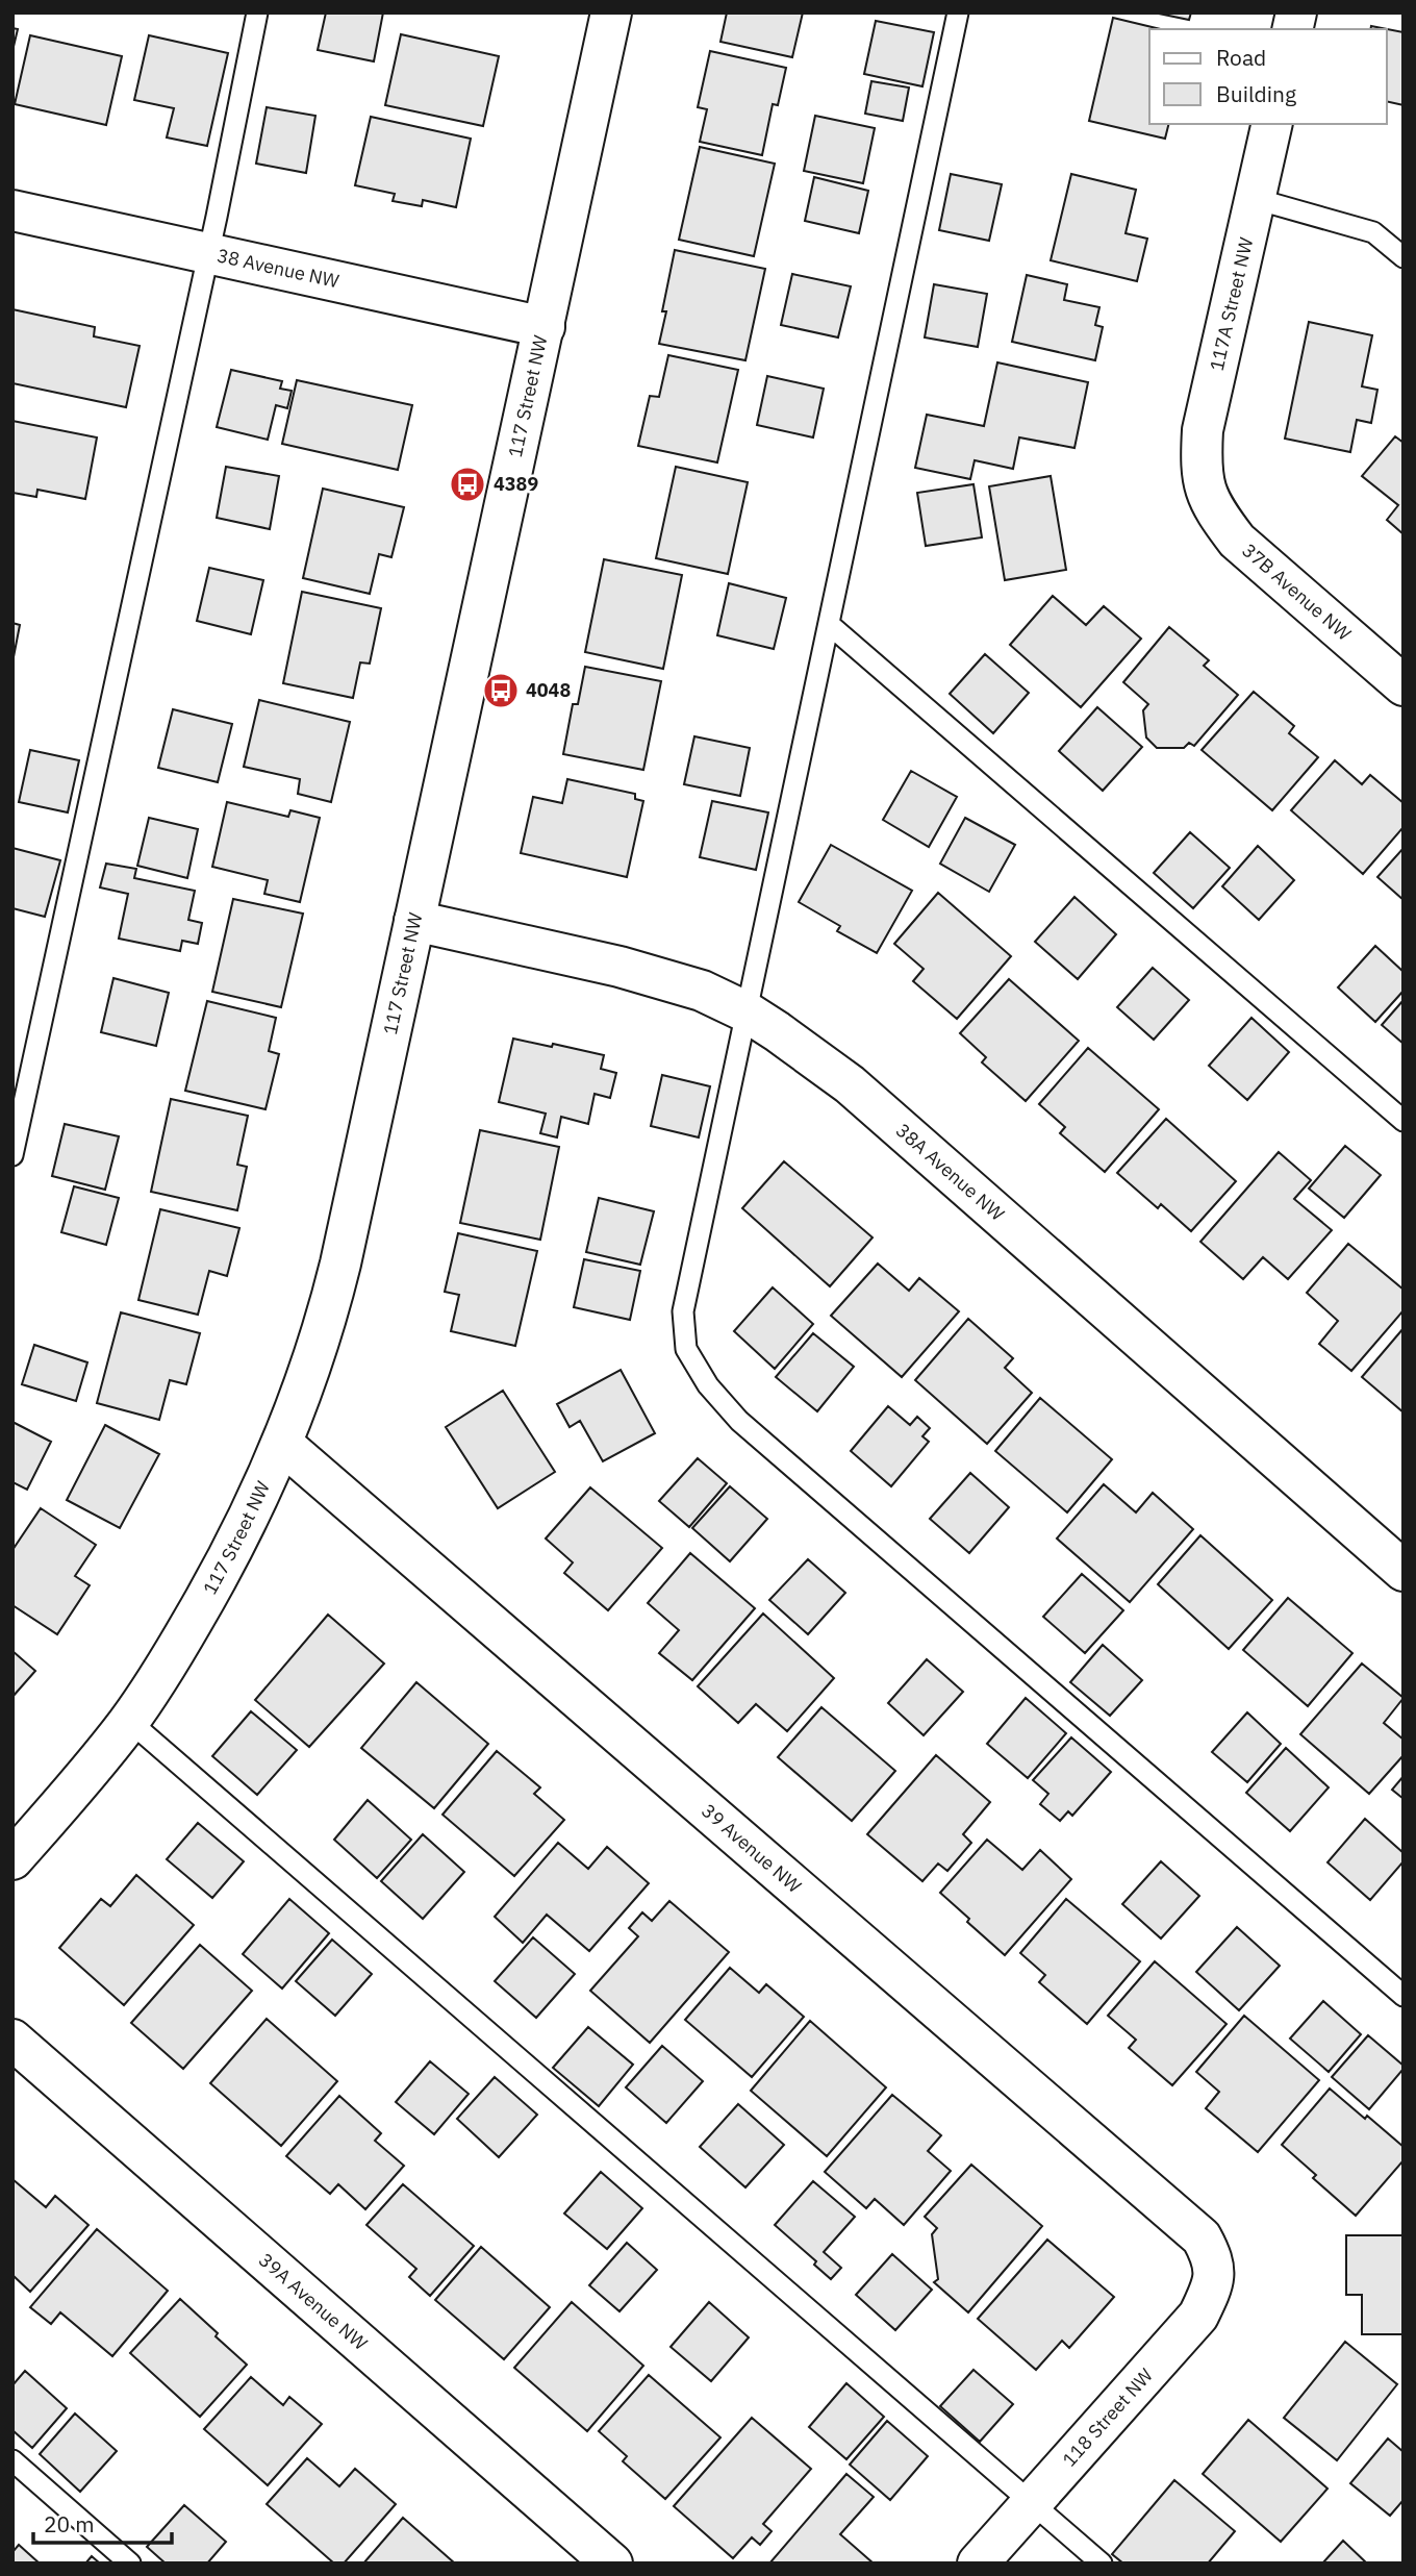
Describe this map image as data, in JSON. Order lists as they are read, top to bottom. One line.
{"streets":{"street":["38 Avenue NW","117A Street NW","117 Street NW","37B Avenue NW","38A Avenue NW","39 Avenue NW","39A Avenue NW","118 Street NW"]},"crossings":[["38 Avenue NW","117 Street NW"],["117A Street NW","37B Avenue NW"],["117 Street NW","38A Avenue NW"],["117 Street NW","39 Avenue NW"],["39 Avenue NW","118 Street NW"]],"places":{"bus stop":["4389","4048"]},"legend":["Road","Building"],"scale_bar":"20 m"}
